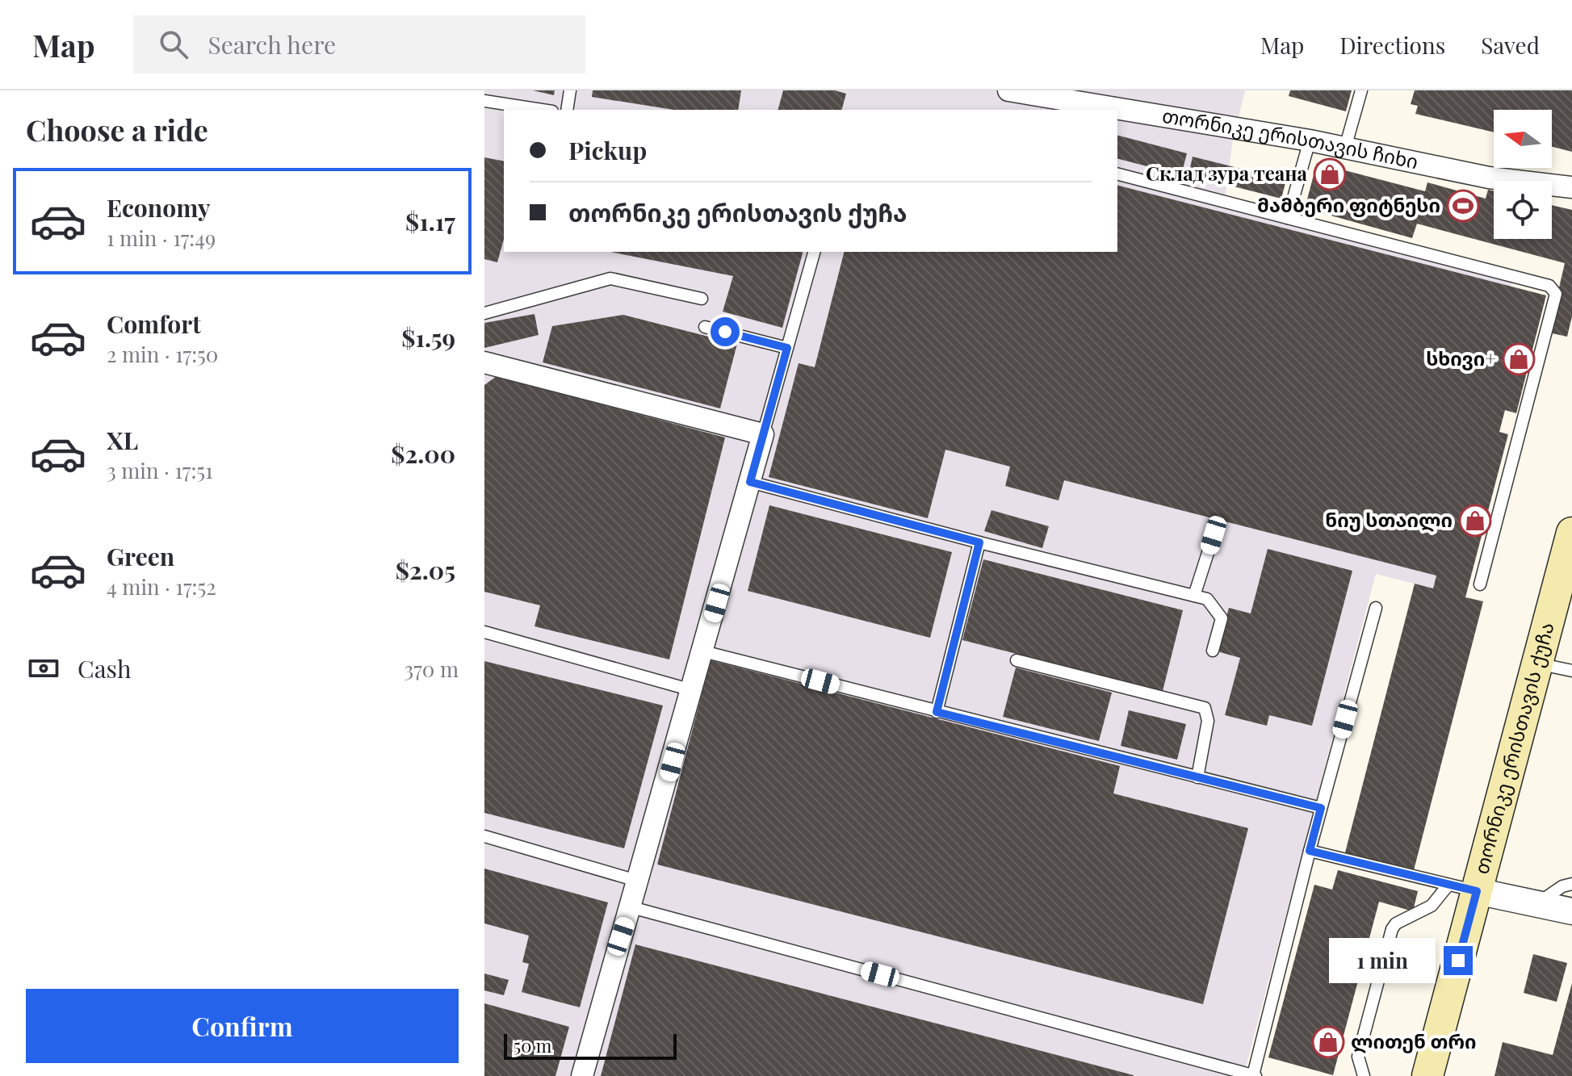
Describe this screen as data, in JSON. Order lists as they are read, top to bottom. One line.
{"streets":{"main road":["თორნიკე ერისთავის ქუჩა"],"street":["თორნიკე ერისთავის ჩიხი"]},"places":{"shop":["Склад зура теана","სხივი+","ნიუ სთაილი","ლითენ თრი"],"sports":["მამბერი ფიტნესი"]},"scale_bar":"50 m","north":"left","page":{"header":"Map","search":"Search here","nav":["Map","Directions","Saved"],"heading":"Choose a ride","banner":["Pickup","თორნიკე ერისთავის ქუჩა"],"list":[{"name":"Economy","note":"1 min · 17:49","value":"$1.17"},{"name":"Comfort","note":"2 min · 17:50","value":"$1.59"},{"name":"XL","note":"3 min · 17:51","value":"$2.00"},{"name":"Green","note":"4 min · 17:52","value":"$2.05"}],"pay":["Cash","370 m"],"bubble":"1 min","buttons":"Confirm","scale":"50 m"}}
